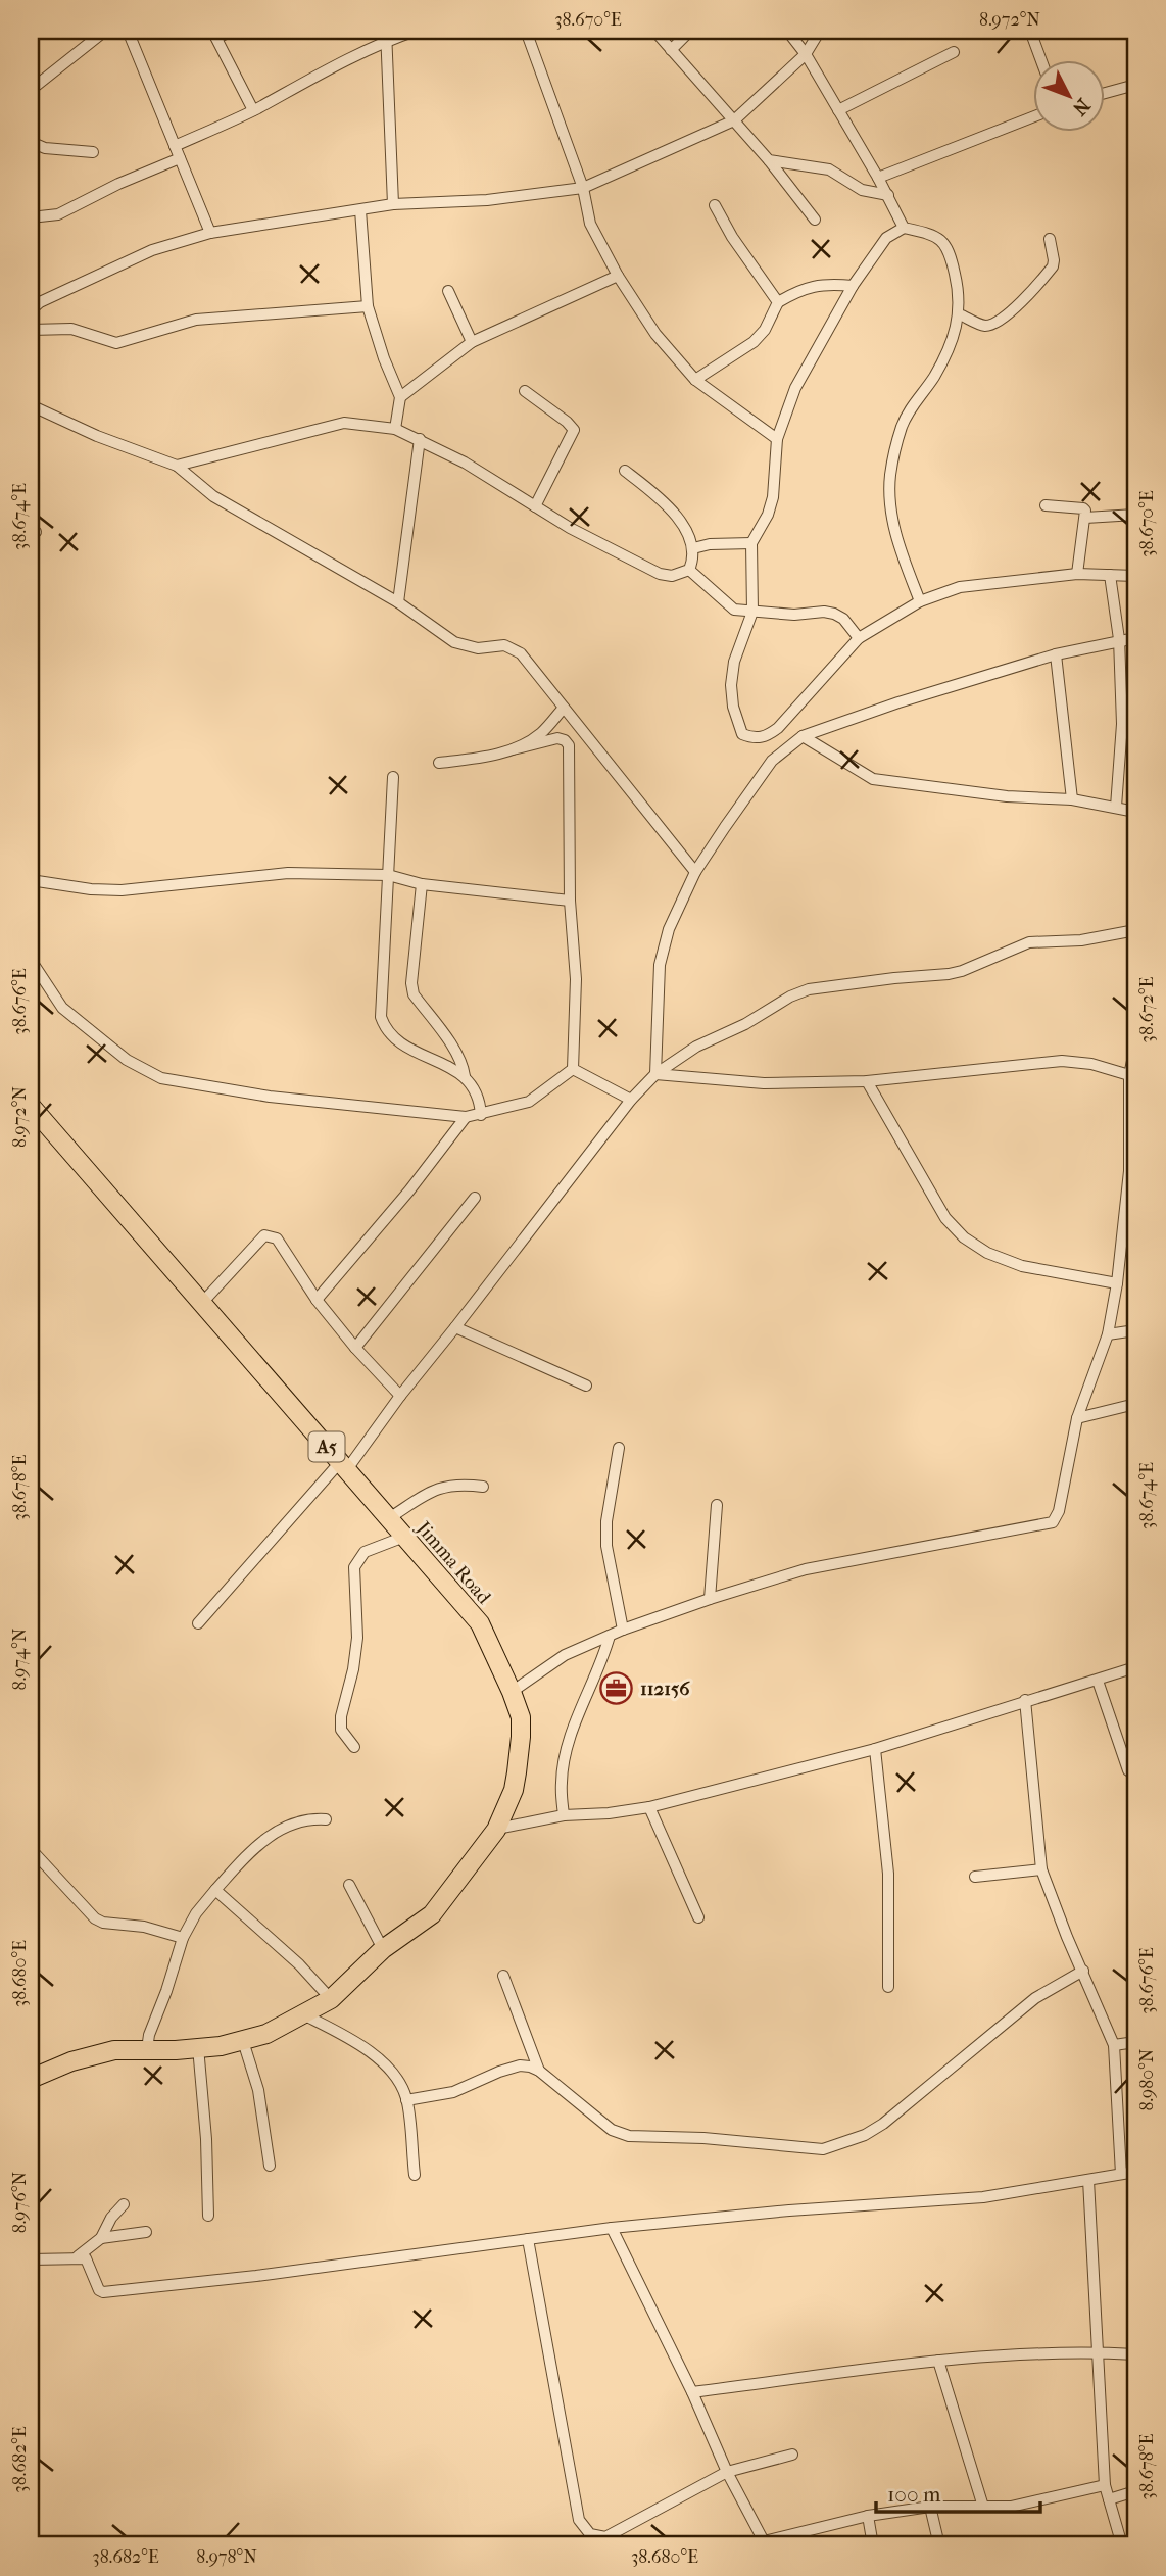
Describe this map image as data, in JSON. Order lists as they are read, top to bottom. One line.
{"streets":{"highway":["A5","Jimma Road"]},"places":{"office":["112156"]},"scale_bar":"100 m","north":"bottom right","coordinates":["38.670°E","8.972°N","38.674°E","38.676°E","38.672°E","38.678°E","8.974°N","38.680°E","8.980°N","8.976°N","38.682°E","8.978°N"]}
